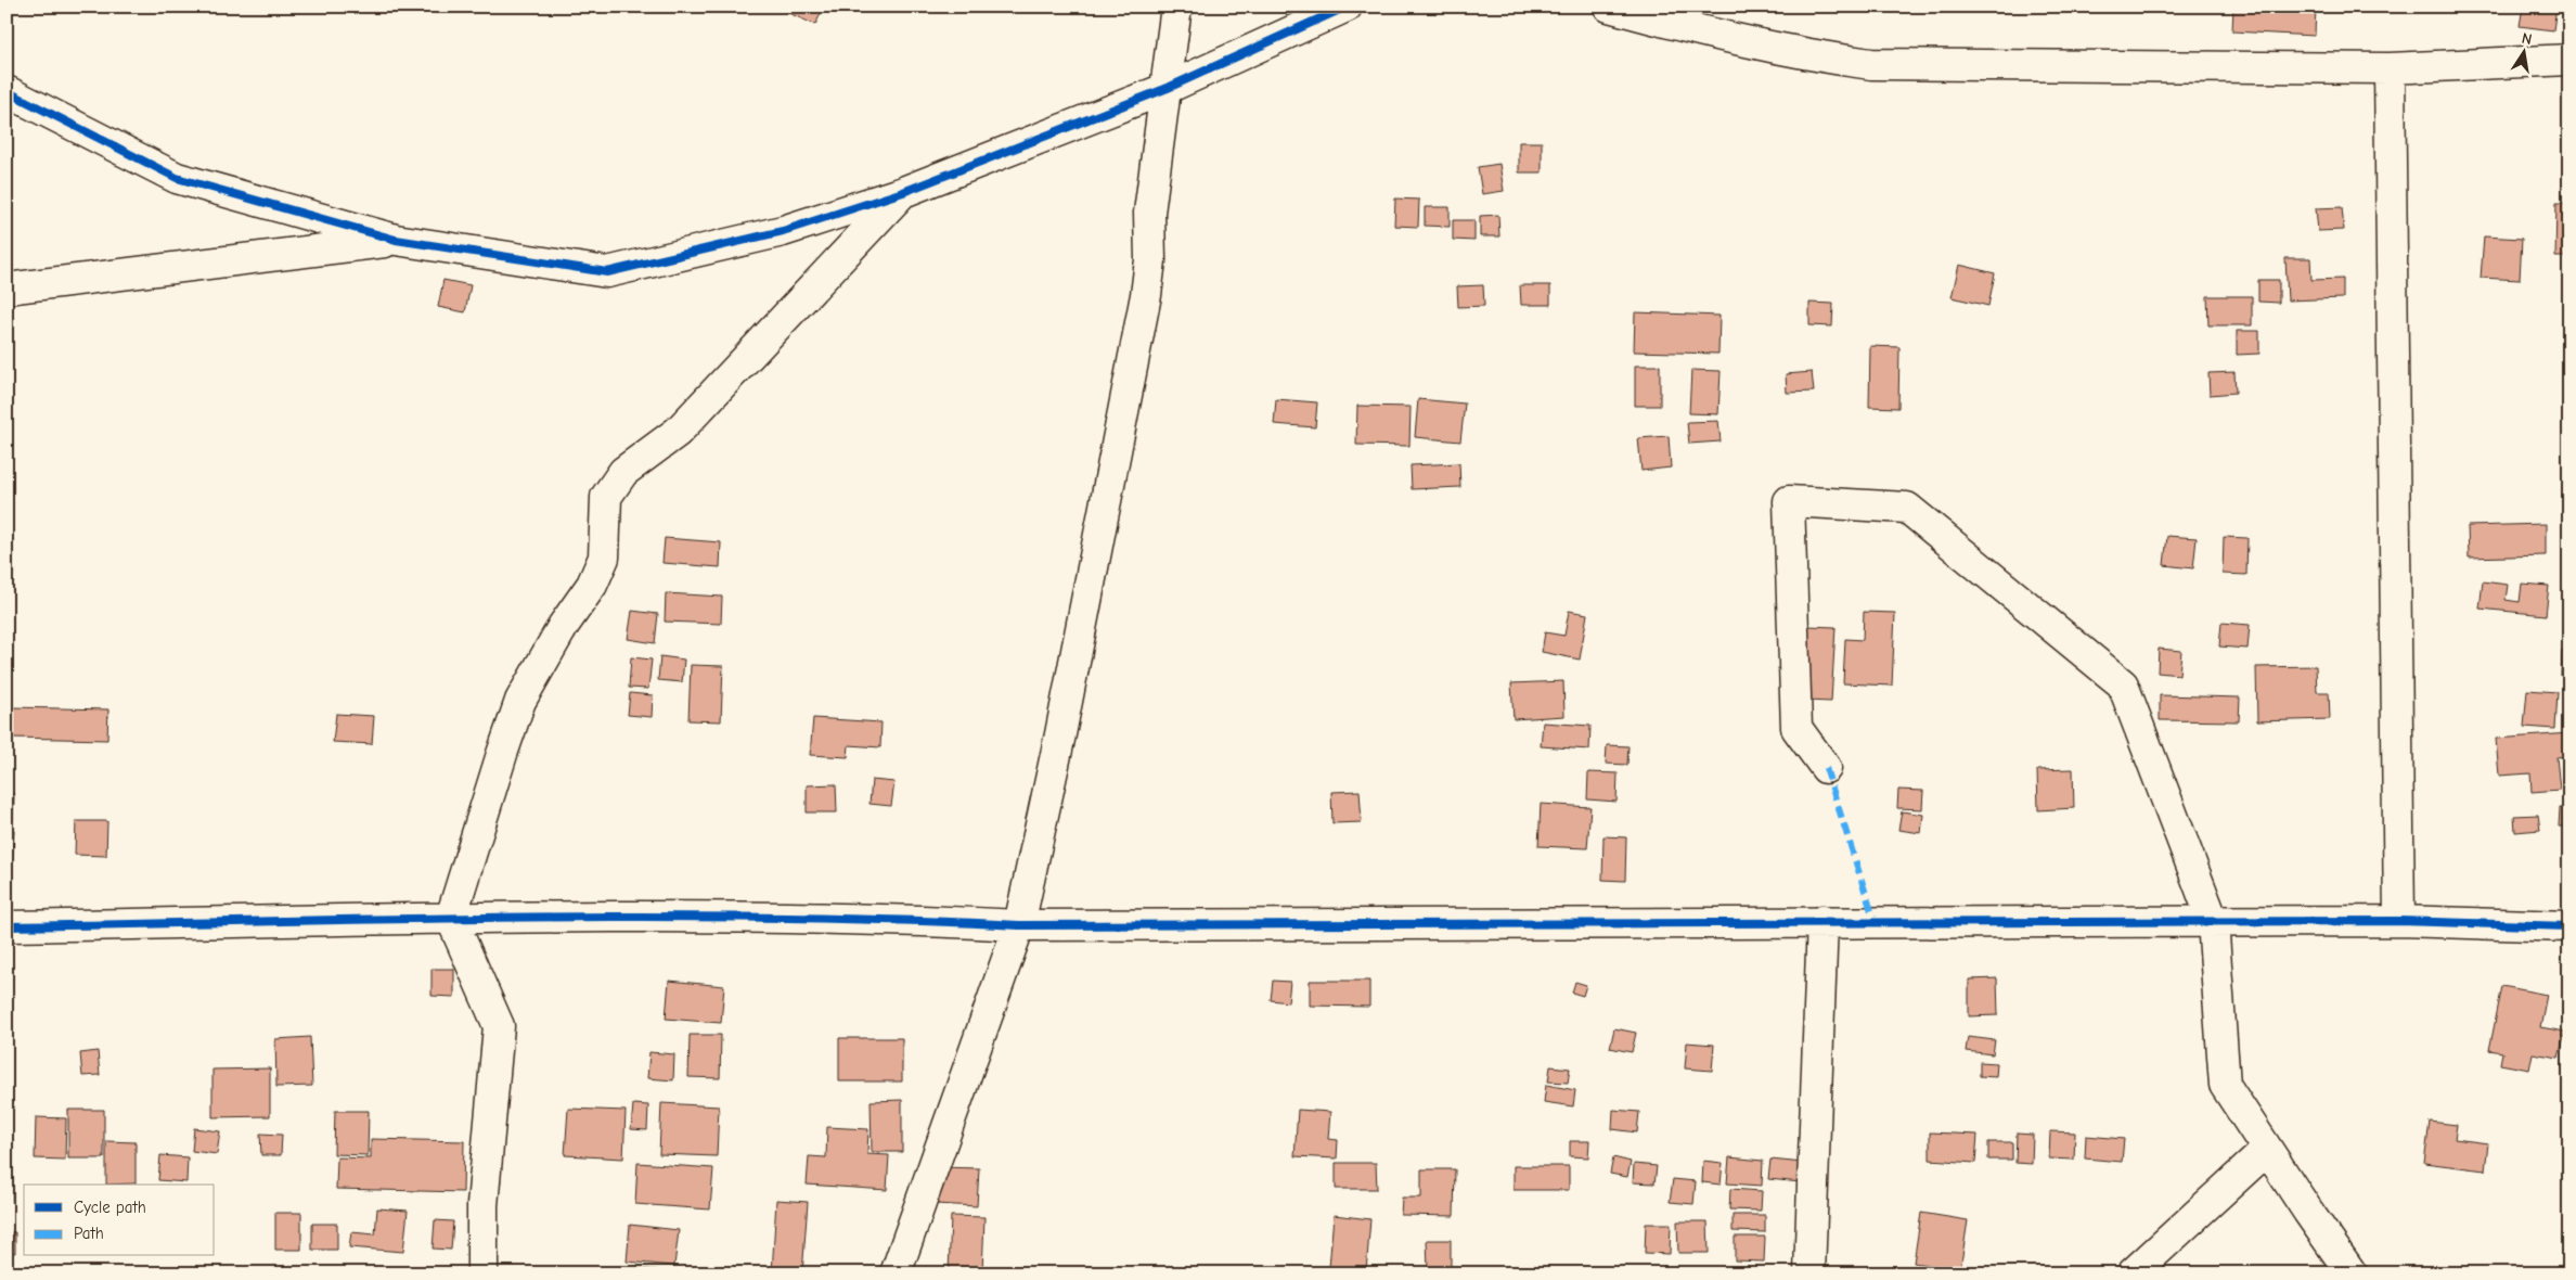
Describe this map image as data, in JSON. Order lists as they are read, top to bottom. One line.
{"legend":["Cycle path","Path"],"north":"top"}
